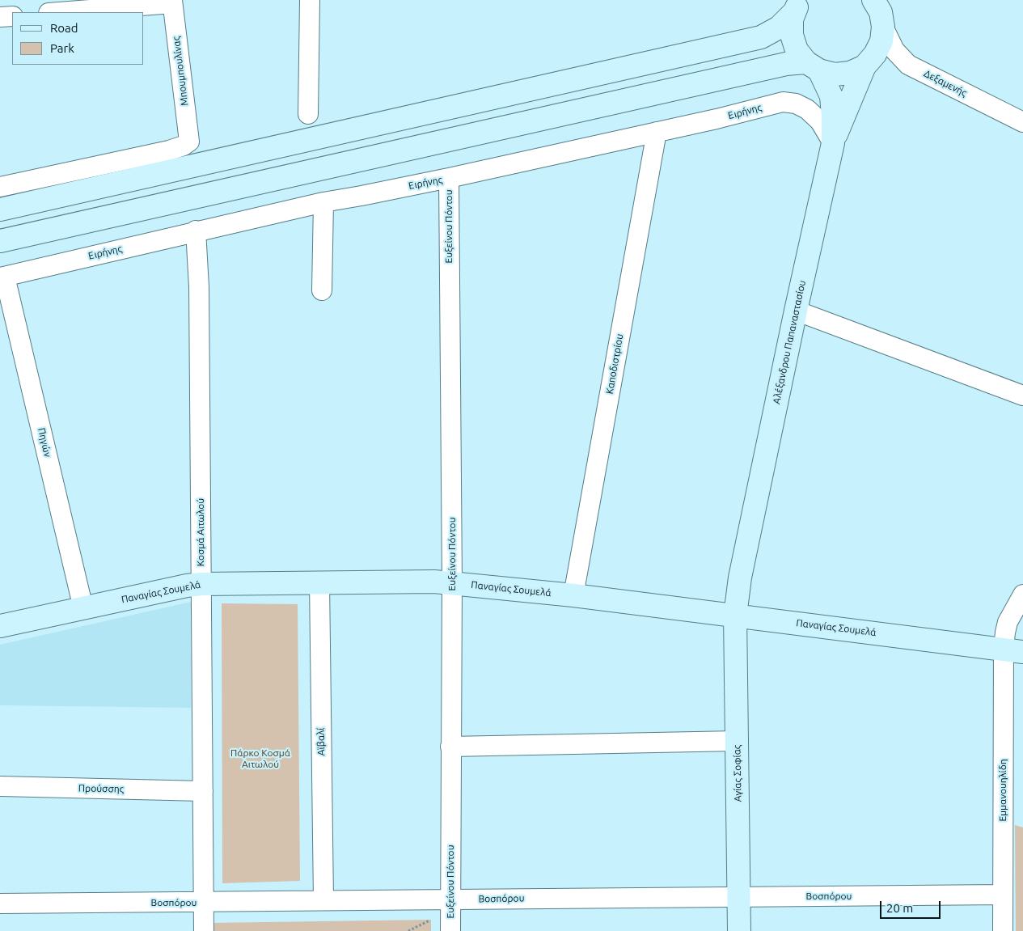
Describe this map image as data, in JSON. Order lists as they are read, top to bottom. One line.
{"streets":{"street":["Μπουμπουλίνας","Δεξαμενής","Ειρήνης","Ευξείνου Πόντου","Αλέξανδρου Παπαναστασίου","Καποδιστρίου","Πηγών","Κοσμά Αιτωλού","Παναγίας Σουμελά","Αϊβαλί","Αγίας Σοφίας","Προύσσης","Εμμανουηλίδη","Βοσπόρου"]},"crossings":[["Ειρήνης","Ευξείνου Πόντου"],["Ειρήνης","Αλέξανδρου Παπαναστασίου"],["Ειρήνης","Καποδιστρίου"],["Ειρήνης","Πηγών"],["Ειρήνης","Κοσμά Αιτωλού"],["Ευξείνου Πόντου","Παναγίας Σουμελά"],["Ευξείνου Πόντου","Βοσπόρου"],["Αλέξανδρου Παπαναστασίου","Παναγίας Σουμελά"],["Αλέξανδρου Παπαναστασίου","Αγίας Σοφίας"],["Καποδιστρίου","Παναγίας Σουμελά"],["Πηγών","Παναγίας Σουμελά"],["Κοσμά Αιτωλού","Παναγίας Σουμελά"],["Κοσμά Αιτωλού","Προύσσης"],["Κοσμά Αιτωλού","Βοσπόρου"],["Παναγίας Σουμελά","Αϊβαλί"],["Παναγίας Σουμελά","Αγίας Σοφίας"],["Παναγίας Σουμελά","Εμμανουηλίδη"],["Αϊβαλί","Βοσπόρου"],["Αγίας Σοφίας","Βοσπόρου"],["Εμμανουηλίδη","Βοσπόρου"]],"parks":["Πάρκο Κοσμά Αιτωλού"],"legend":["Road","Park"],"scale_bar":"20 m"}
